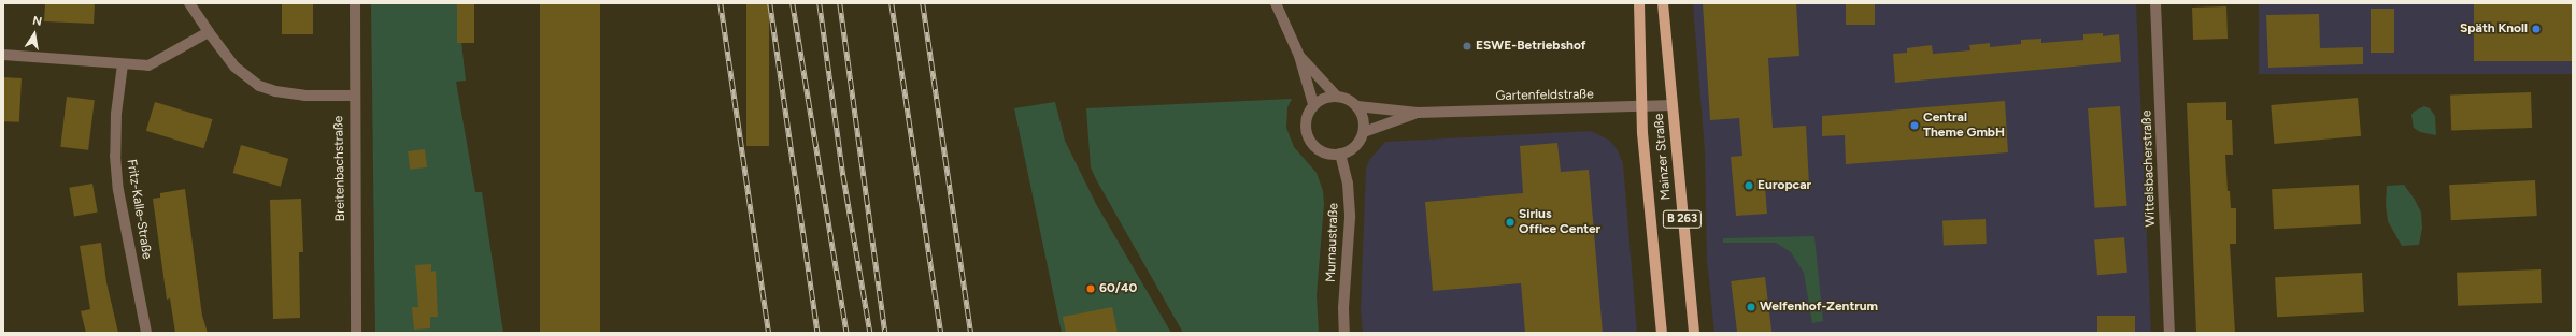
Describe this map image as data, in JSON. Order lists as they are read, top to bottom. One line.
{"streets":{"main road":["Mainzer Straße","B 263"],"street":["Gartenfeldstraße","Breitenbachstraße","Wittelsbacherstraße","Fritz-Kalle-Straße","Murnaustraße"]},"crossings":[["Gartenfeldstraße","Mainzer Straße"],["Gartenfeldstraße","Murnaustraße"]],"places":["Späth Knoll","ESWE-Betriebshof","Central Theme GmbH","Europcar","Sirius Office Center","60/40","Welfenhof-Zentrum"],"north":"top"}
